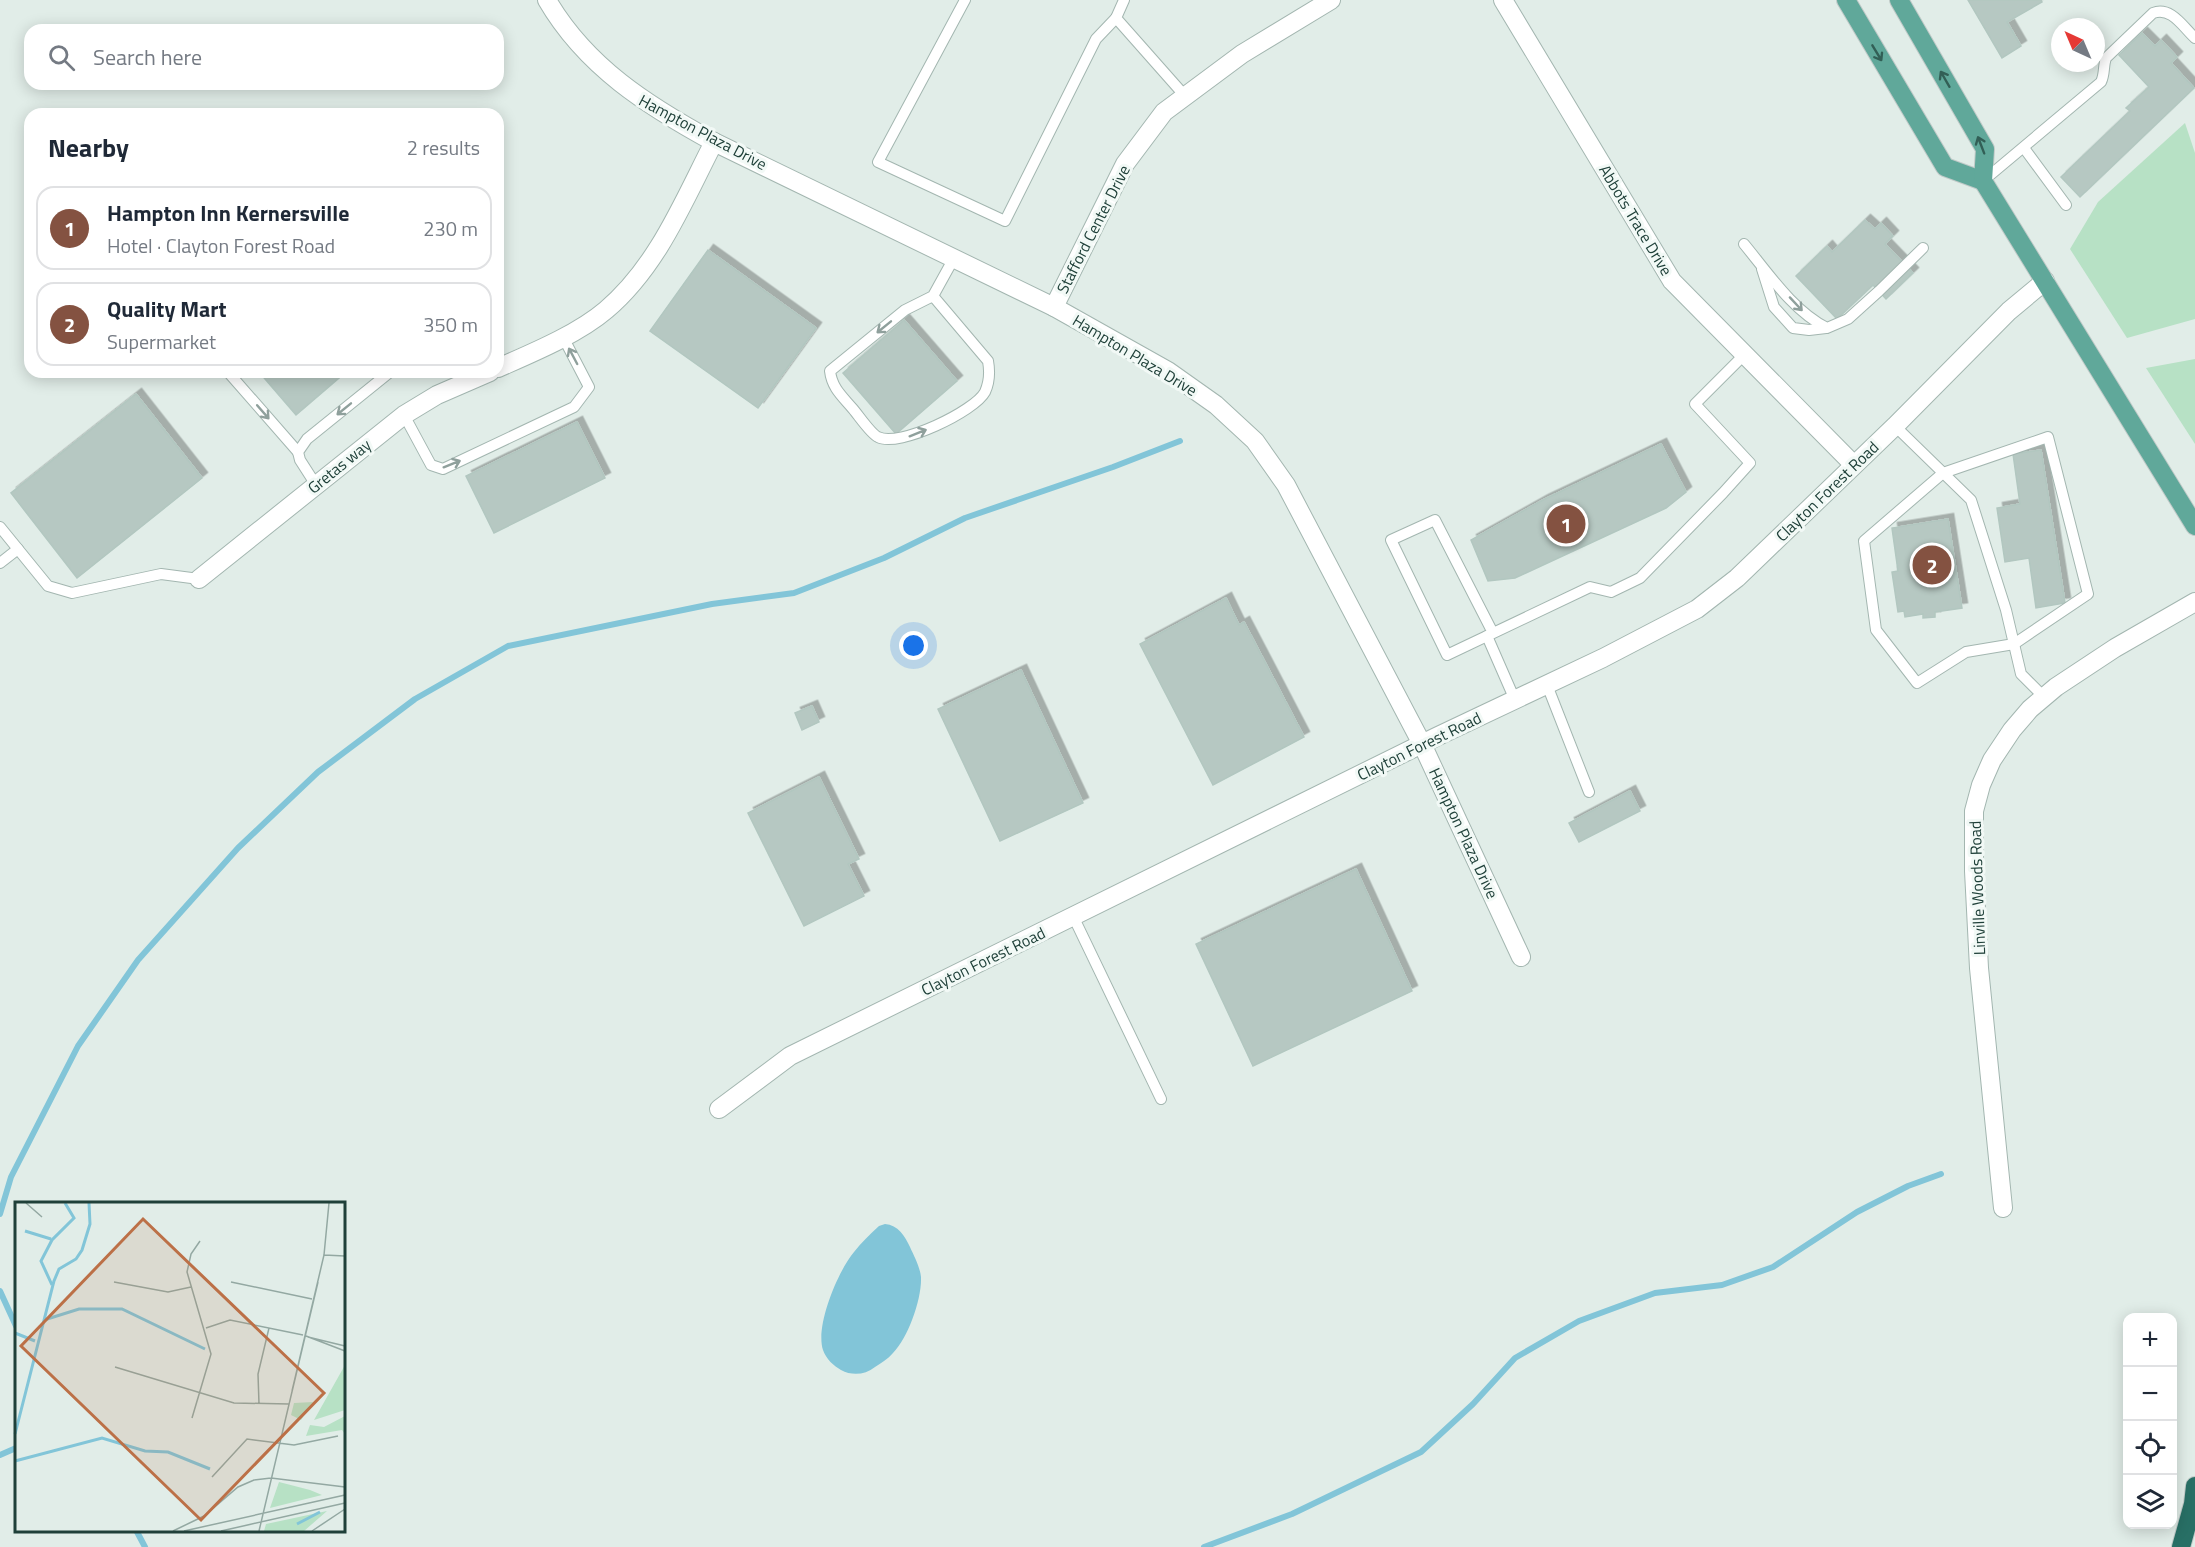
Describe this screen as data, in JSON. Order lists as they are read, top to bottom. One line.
{"streets":{"street":["Hampton Plaza Drive","Abbots Trace Drive","Stafford Center Drive","Gretas way","Clayton Forest Road","Linville Woods Road"]},"crossings":[["Hampton Plaza Drive","Stafford Center Drive"],["Hampton Plaza Drive","Gretas way"],["Hampton Plaza Drive","Clayton Forest Road"],["Abbots Trace Drive","Clayton Forest Road"]],"north":"top left","page":{"search":"Search here","heading":["Nearby","2 results"],"list":[{"mark":"1","name":"Hampton Inn Kernersville","note":"Hotel · Clayton Forest Road","value":"230 m"},{"mark":"2","name":"Quality Mart","note":"Supermarket","value":"350 m"}],"pins":["1","2"],"map_buttons":["+","−"]}}
